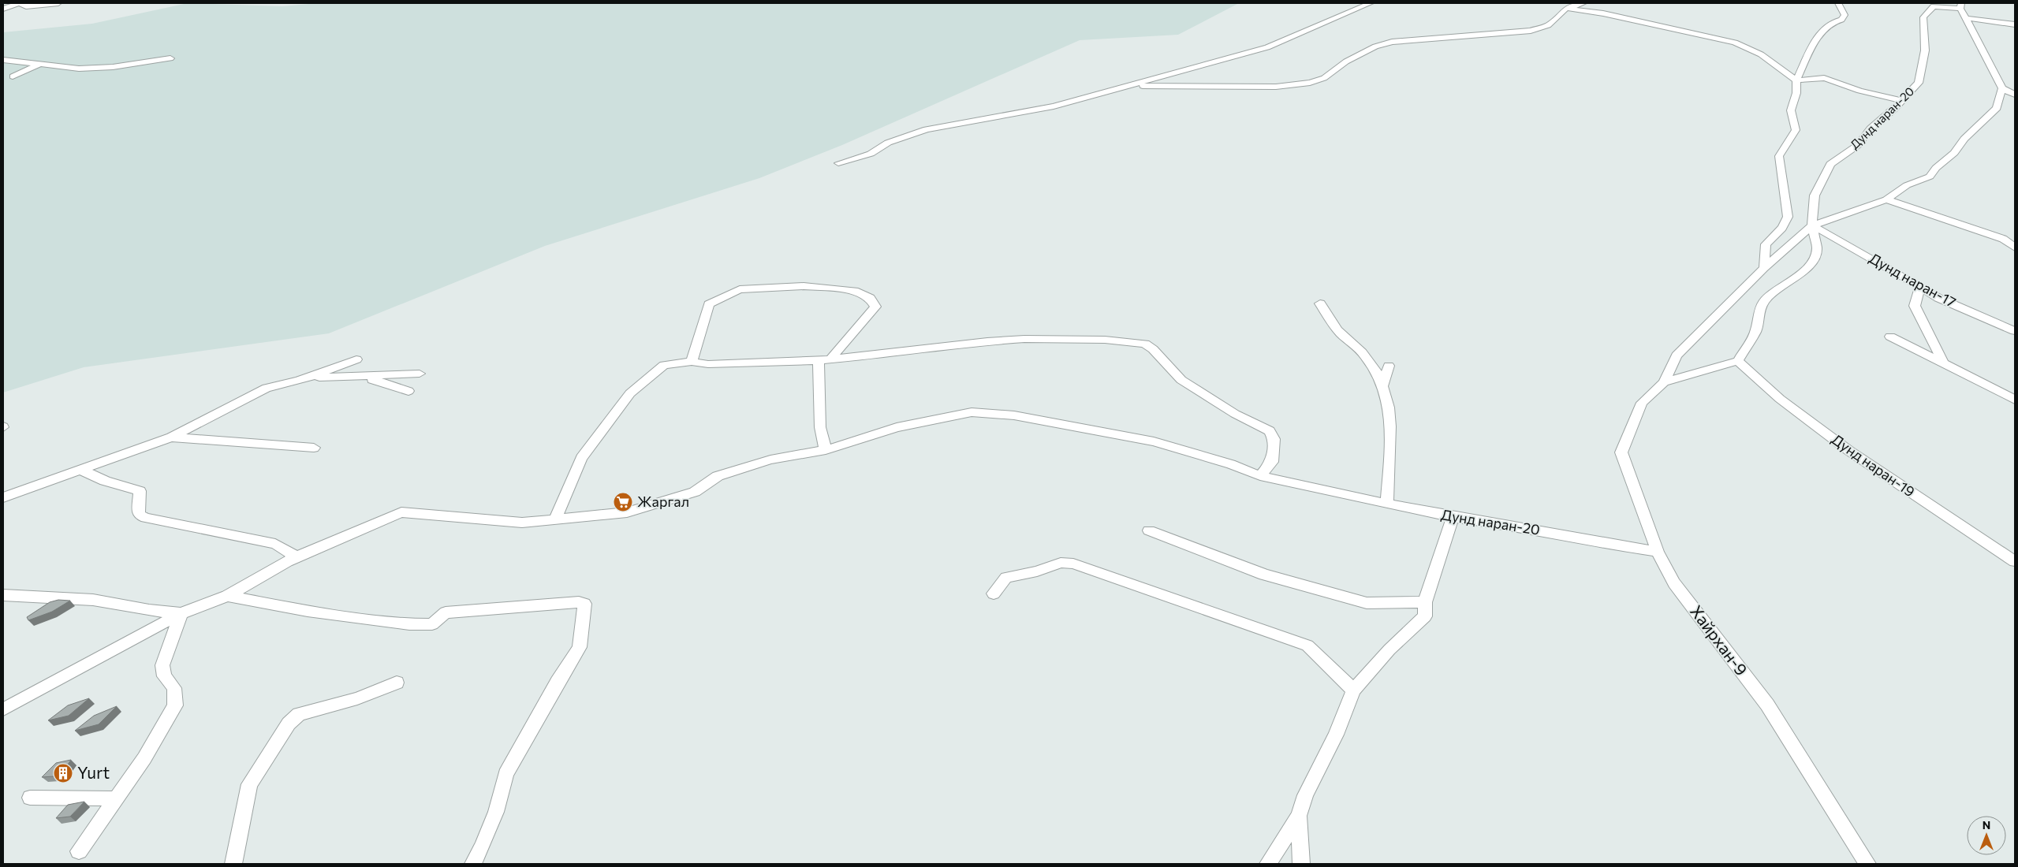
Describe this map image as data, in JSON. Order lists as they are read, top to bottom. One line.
{"streets":{"street":["Дунд наран-20","Дунд наран-17","Дунд наран-19","Хайрхан-9"]},"crossings":[["Дунд наран-20","Дунд наран-17"],["Дунд наран-20","Дунд наран-19"],["Дунд наран-20","Хайрхан-9"]],"places":{"supermarket":["Жаргал"],"building":["Yurt"]},"north":"top"}
